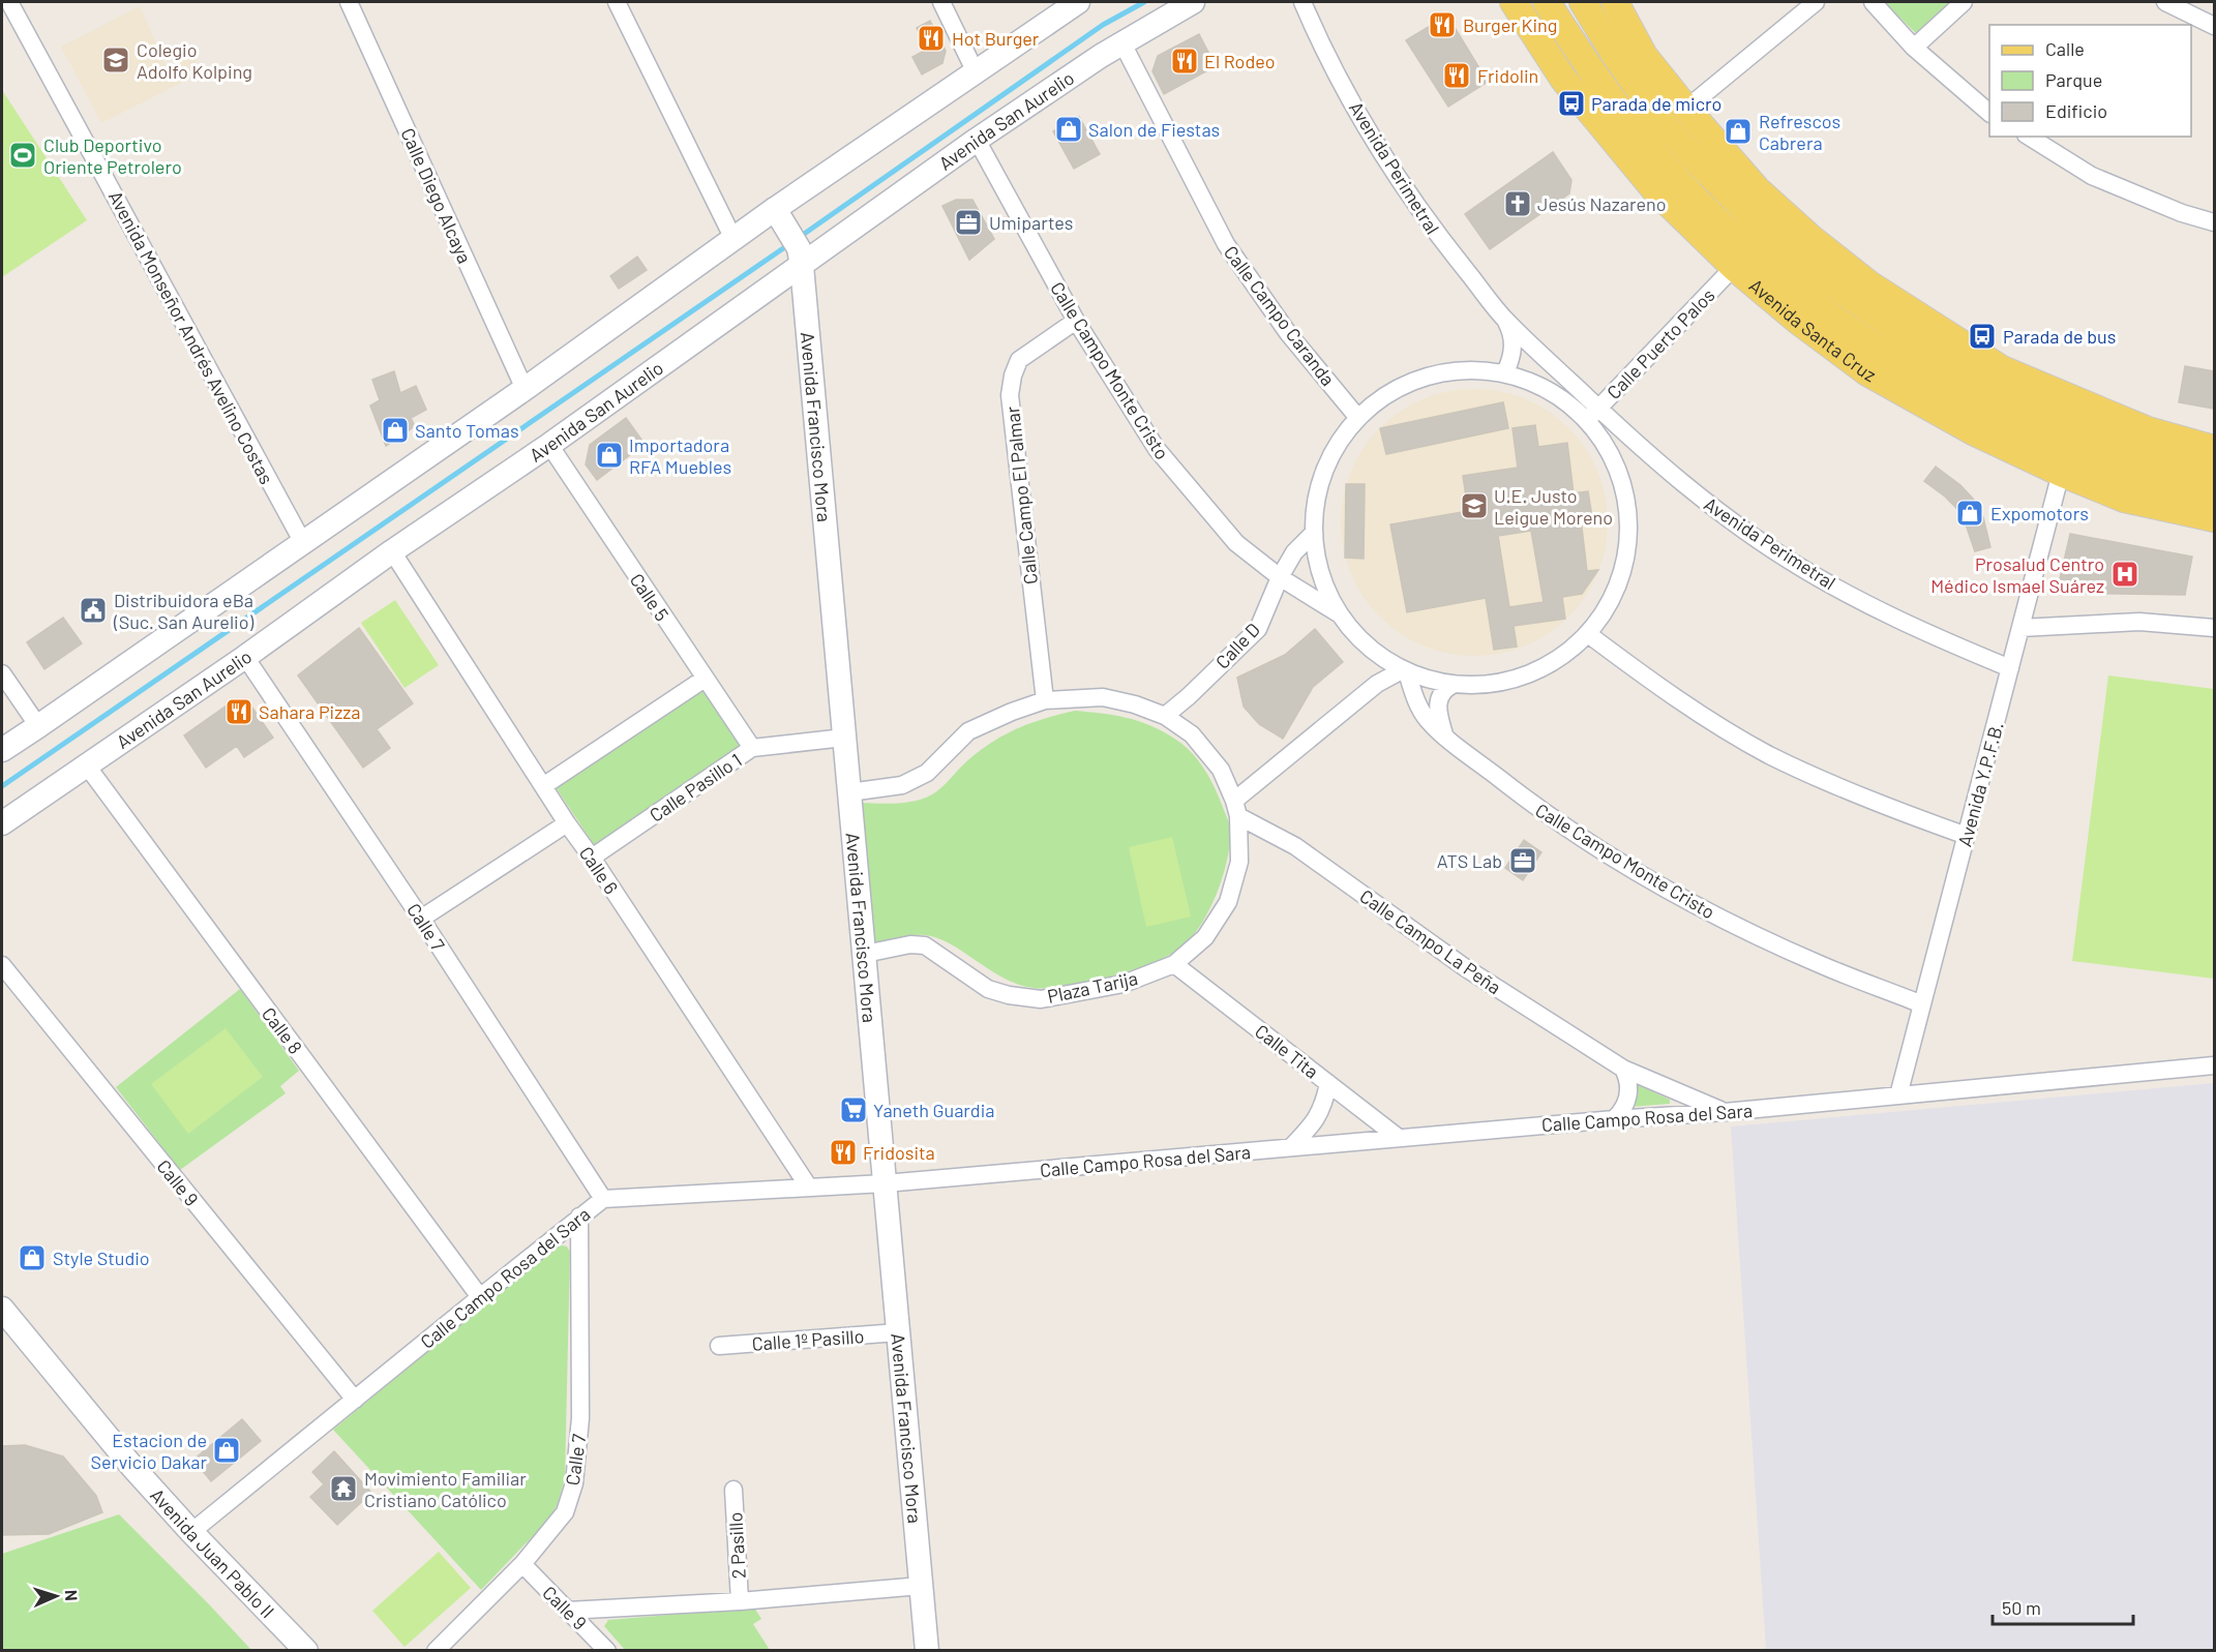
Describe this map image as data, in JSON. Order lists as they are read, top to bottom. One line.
{"streets":{"main road":["Avenida San Aurelio","Avenida Santa Cruz","Avenida Francisco Mora","Avenida Juan Pablo II"],"street":["Avenida Perimetral","Calle Diego Alcaya","Calle Campo Caranda","Avenida Monseñor Andrés Avelino Costas","Calle Puerto Palos","Calle Campo Monte Cristo","Calle Campo El Palmar","Calle 5","Calle D","Avenida Y.P.F.B.","Calle Pasillo 1","Calle 6","Calle 7","Calle Campo La Peña","Plaza Tarija","Calle 8","Calle Tita","Calle Campo Rosa del Sara","Calle 9","Calle 1º Pasillo","2 Pasillo"]},"crossings":[["Avenida San Aurelio","Calle Campo Caranda"],["Avenida San Aurelio","Calle Campo Monte Cristo"],["Avenida San Aurelio","Avenida Francisco Mora"],["Avenida San Aurelio","Calle 5"],["Avenida San Aurelio","Calle 6"],["Avenida San Aurelio","Calle 7"],["Avenida San Aurelio","Calle 8"],["Avenida Perimetral","Calle Puerto Palos"],["Avenida Perimetral","Avenida Y.P.F.B."],["Avenida Santa Cruz","Calle Puerto Palos"],["Avenida Santa Cruz","Avenida Y.P.F.B."],["Calle Campo Monte Cristo","Calle Campo El Palmar"],["Calle Campo Monte Cristo","Calle D"],["Calle Campo Monte Cristo","Avenida Y.P.F.B."],["Avenida Francisco Mora","Calle Pasillo 1"],["Avenida Francisco Mora","Plaza Tarija"],["Avenida Francisco Mora","Calle Campo Rosa del Sara"],["Avenida Francisco Mora","Calle 1º Pasillo"],["Calle Campo El Palmar","Plaza Tarija"],["Calle 5","Calle Pasillo 1"],["Calle D","Plaza Tarija"],["Avenida Y.P.F.B.","Calle Campo Rosa del Sara"],["Calle Pasillo 1","Calle 6"],["Calle 6","Calle Campo Rosa del Sara"],["Calle 7","Calle Campo Rosa del Sara"],["Calle 7","Calle 9"],["Calle Campo La Peña","Plaza Tarija"],["Calle Campo La Peña","Calle Campo Rosa del Sara"],["Plaza Tarija","Calle Tita"],["Calle 8","Calle Campo Rosa del Sara"],["Calle Tita","Calle Campo Rosa del Sara"],["Calle Campo Rosa del Sara","Calle 9"],["Calle Campo Rosa del Sara","Avenida Juan Pablo II"]],"places":{"restaurant":["Burger King","Hot Burger","El Rodeo","Fridolin","Sahara Pizza","Fridosita"],"school or university":["Colegio Adolfo Kolping","U.E. Justo Leigue Moreno"],"bus stop":["Parada de micro","Parada de bus"],"shop":["Salon de Fiestas","Refrescos Cabrera","Santo Tomas","Importadora RFA Muebles","Expomotors","Style Studio","Estacion de Servicio Dakar"],"sports":["Club Deportivo Oriente Petrolero"],"church":["Jesús Nazareno"],"office":["Umipartes","ATS Lab"],"hospital":["Prosalud Centro Médico Ismael Suárez"],"public building":["Distribuidora eBa (Suc. San Aurelio)"],"supermarket":["Yaneth Guardia"],"temple":["Movimiento Familiar Cristiano Católico"]},"legend":["Calle","Parque","Edificio"],"scale_bar":"50 m","north":"right"}
